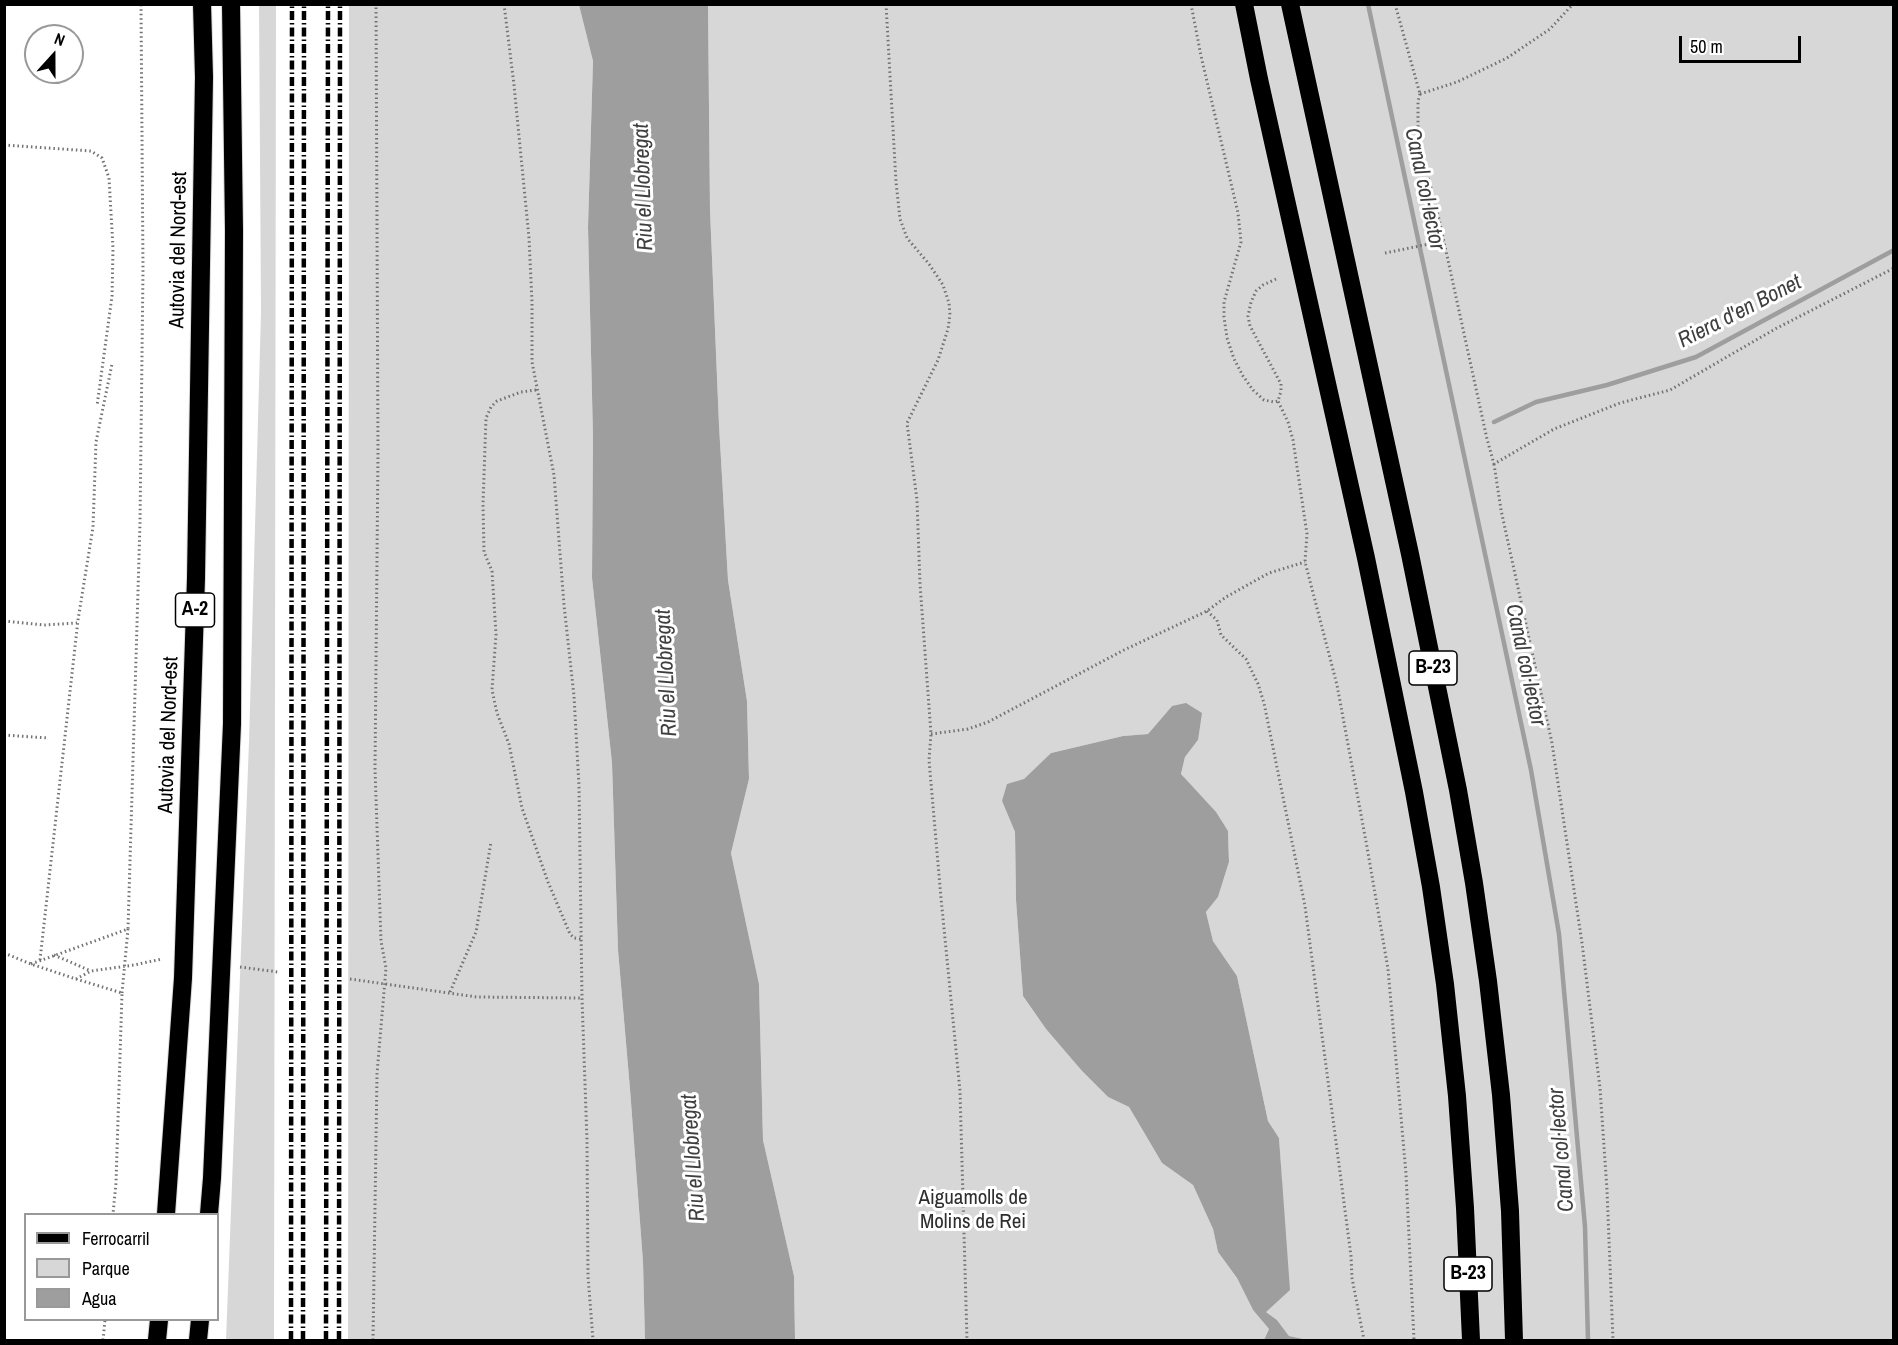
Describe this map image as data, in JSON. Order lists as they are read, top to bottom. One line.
{"streets":{"highway":["Autovia del Nord-est","A-2","B-23"]},"water":["Riu el Llobregat","Canal col·lector","Riera d'en Bonet"],"parks":["Aiguamolls de Molins de Rei"],"legend":["Ferrocarril","Parque","Agua"],"scale_bar":"50 m","north":"top"}
